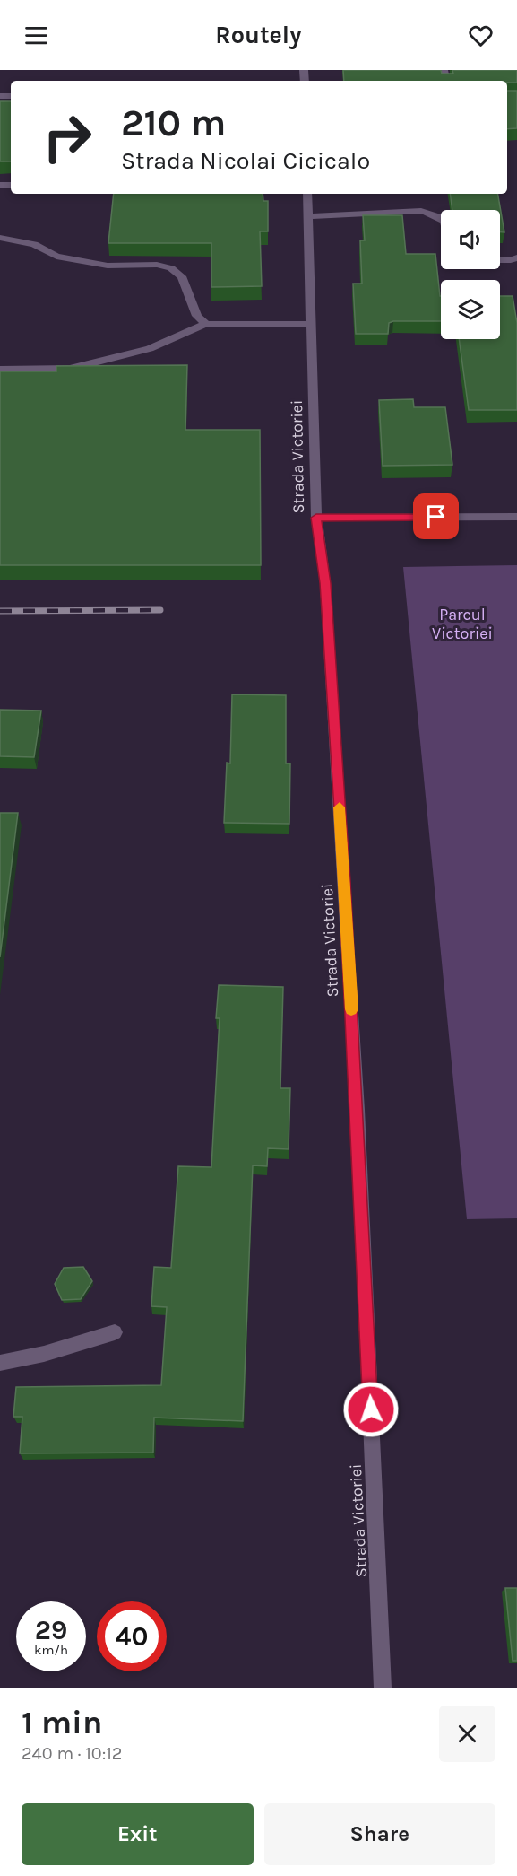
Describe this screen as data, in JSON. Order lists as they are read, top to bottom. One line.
{"streets":{"street":["Strada Victoriei"]},"parks":["Parcul Victoriei"],"page":{"header":"Routely","turn":["210 m","Strada Nicolai Cicicalo"],"speed":"29 km/h","limit":"40","heading":["1 min","240 m · 10:12"],"buttons":["Exit","Share"]}}
